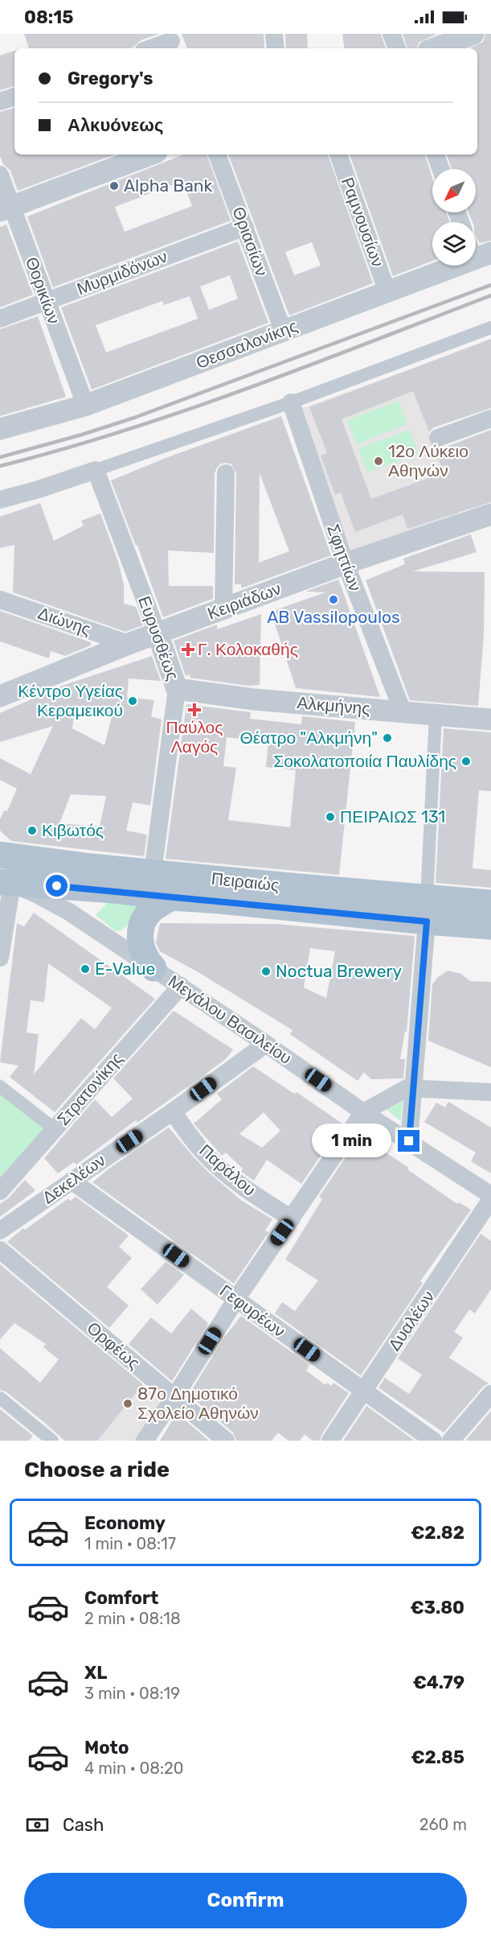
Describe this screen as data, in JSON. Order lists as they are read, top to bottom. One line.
{"streets":{"main road":["Πειραιώς"],"street":["Ραμνουσίων","Θριασίων","Μυρμιδόνων","Θορικίων","Θεσσαλονίκης","Σφηττίων","Κειριάδων","Διώνης","Ευρυσθέως","Αλκμήνης","Μεγάλου Βασιλείου","Στρατονίκης","Παράλου","Δεκελέων","Γεφυρέων","Δυαλέων","Ορφέως"]},"crossings":[["Ραμνουσίων","Θεσσαλονίκης"],["Θριασίων","Μυρμιδόνων"],["Θριασίων","Θεσσαλονίκης"],["Μυρμιδόνων","Θορικίων"],["Θορικίων","Θεσσαλονίκης"],["Σφηττίων","Κειριάδων"],["Σφηττίων","Αλκμήνης"],["Κειριάδων","Διώνης"],["Κειριάδων","Ευρυσθέως"],["Ευρυσθέως","Αλκμήνης"],["Ευρυσθέως","Πειραιώς"],["Πειραιώς","Μεγάλου Βασιλείου"],["Μεγάλου Βασιλείου","Στρατονίκης"],["Μεγάλου Βασιλείου","Δεκελέων"],["Μεγάλου Βασιλείου","Δυαλέων"],["Παράλου","Δεκελέων"],["Δεκελέων","Γεφυρέων"],["Γεφυρέων","Δυαλέων"]],"places":{"other":["Alpha Bank","12ο Λύκειο Αθηνών","AB Vassilopoulos","Κέντρο Υγείας Κεραμεικού","Θέατρο \"Αλκμήνη\"","Σοκολατοποιία Παυλίδης","ΠΕΙΡΑΙΩΣ 131","Κιβωτός","E-Value","Noctua Brewery","87ο Δημοτικό Σχολείο Αθηνών"],"health":["Γ. Κολοκαθής","Παύλος Λαγός"]},"north":"bottom left","page":{"status":"08:15","banner":["Gregory's","Αλκυόνεως"],"bubble":"1 min","heading":"Choose a ride","list":[{"name":"Economy","note":"1 min · 08:17","value":"€2.82"},{"name":"Comfort","note":"2 min · 08:18","value":"€3.80"},{"name":"XL","note":"3 min · 08:19","value":"€4.79"},{"name":"Moto","note":"4 min · 08:20","value":"€2.85"}],"pay":["Cash","260 m"],"buttons":"Confirm"}}
